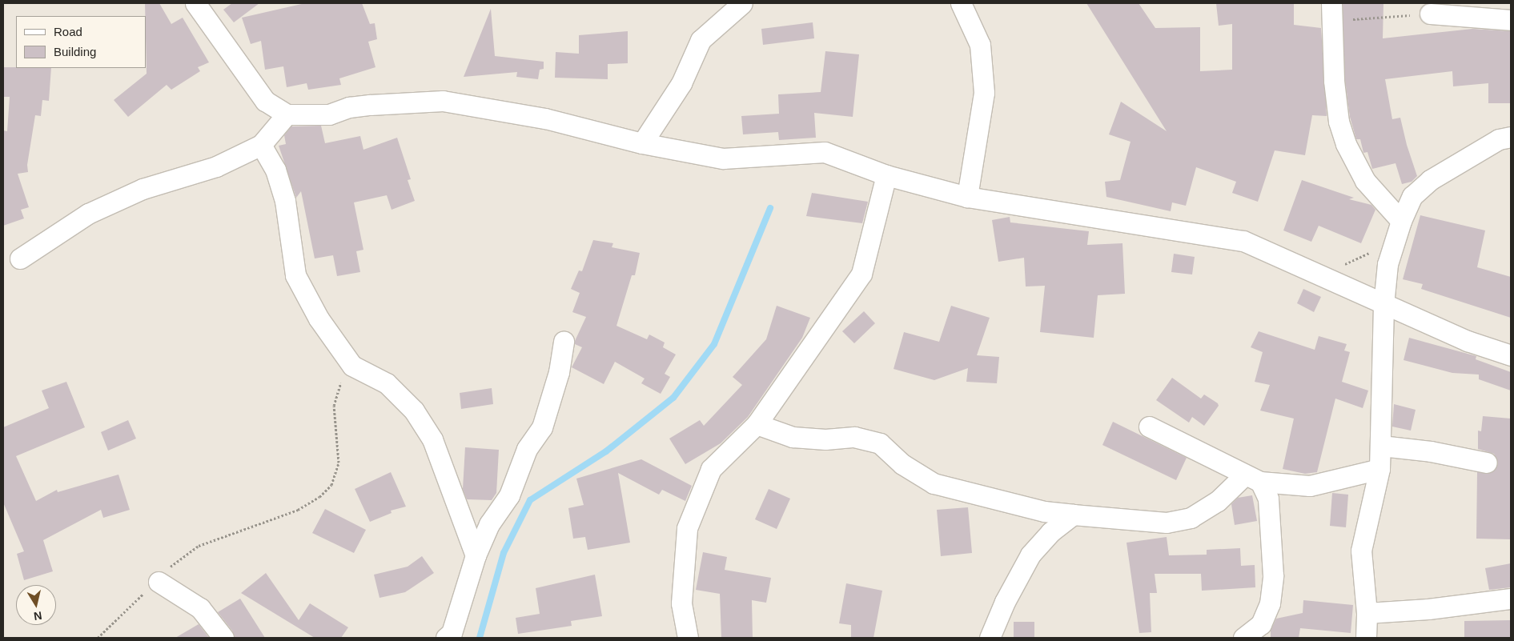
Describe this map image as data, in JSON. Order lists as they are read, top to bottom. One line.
{"legend":["Road","Building"],"north":"bottom"}
